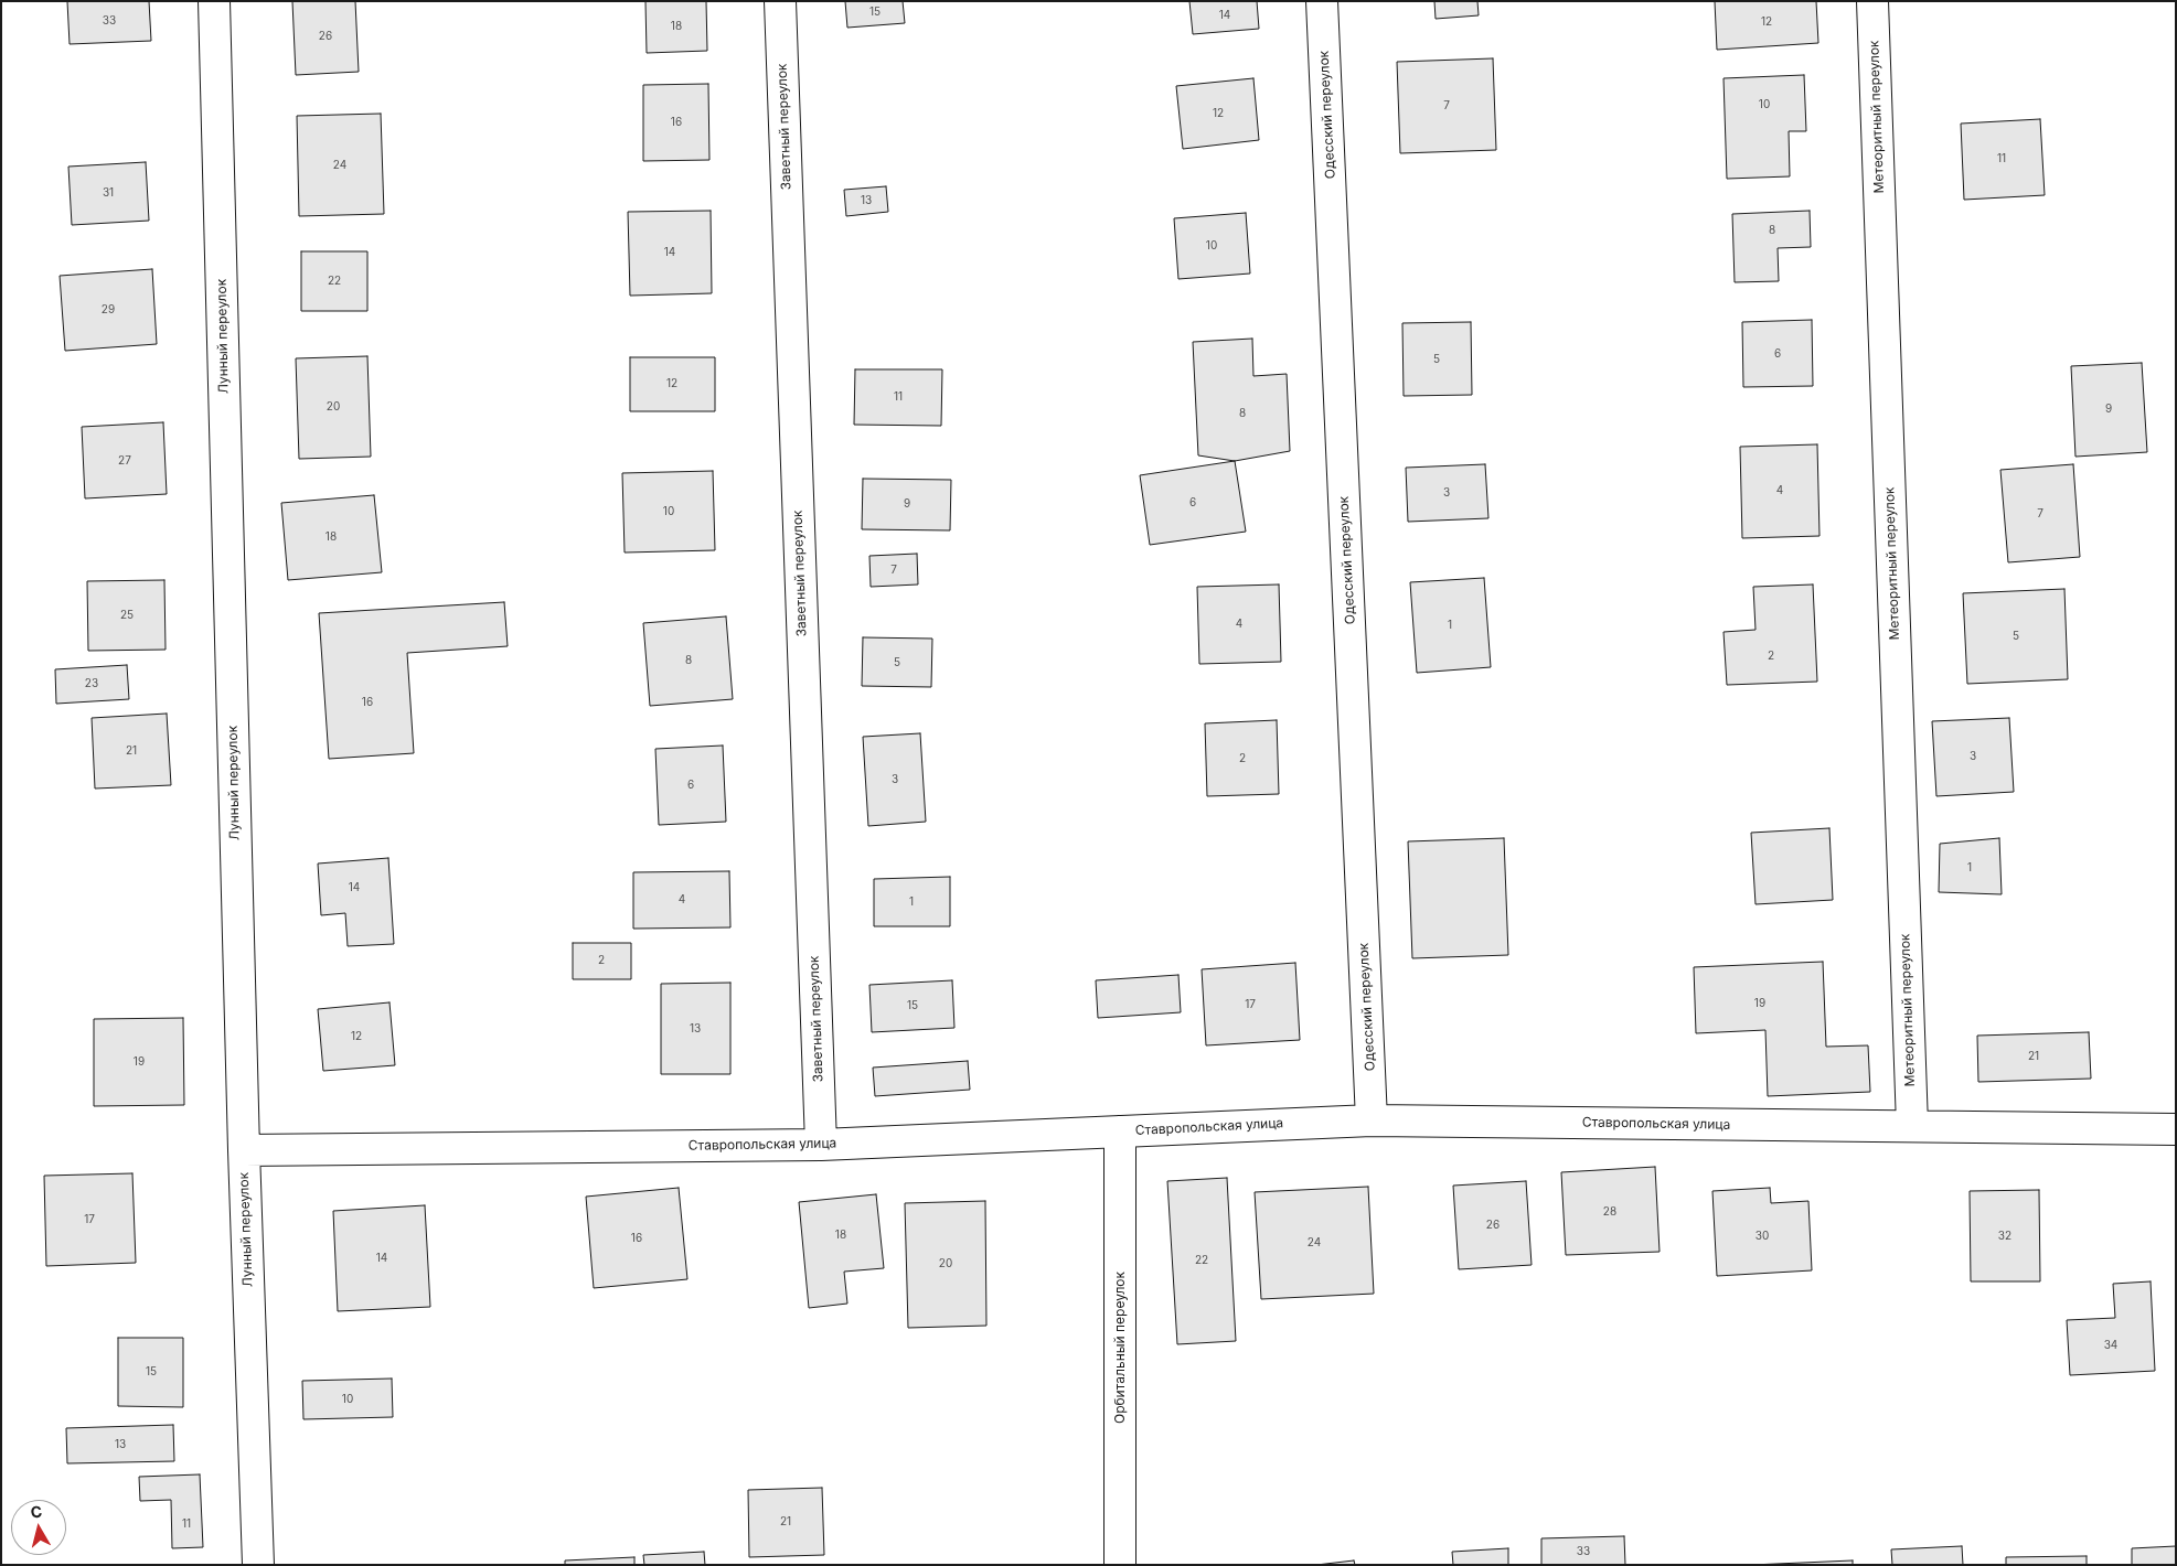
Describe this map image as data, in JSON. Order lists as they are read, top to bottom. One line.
{"streets":{"street":["Одесский переулок","Метеоритный переулок","Заветный переулок","Лунный переулок","Ставропольская улица","Орбитальный переулок"]},"crossings":[["Одесский переулок","Ставропольская улица"],["Метеоритный переулок","Ставропольская улица"],["Заветный переулок","Ставропольская улица"],["Лунный переулок","Ставропольская улица"],["Ставропольская улица","Орбитальный переулок"]],"house_numbers":["15","14","33","12","18","26","10","7","12","16","11","24","31","13","8","10","14","22","29","6","5","12","11","20","9","8","27","4","3","6","9","10","7","18","7","25","4","1","5","2","8","5","23","16","21","3","2","3","6","1","14","4","1","2","19","17","15","13","12","21","19","28","17","26","18","30","32","16","24","14","22","20","34","15","10","13","21","11","33"],"north":"top"}
